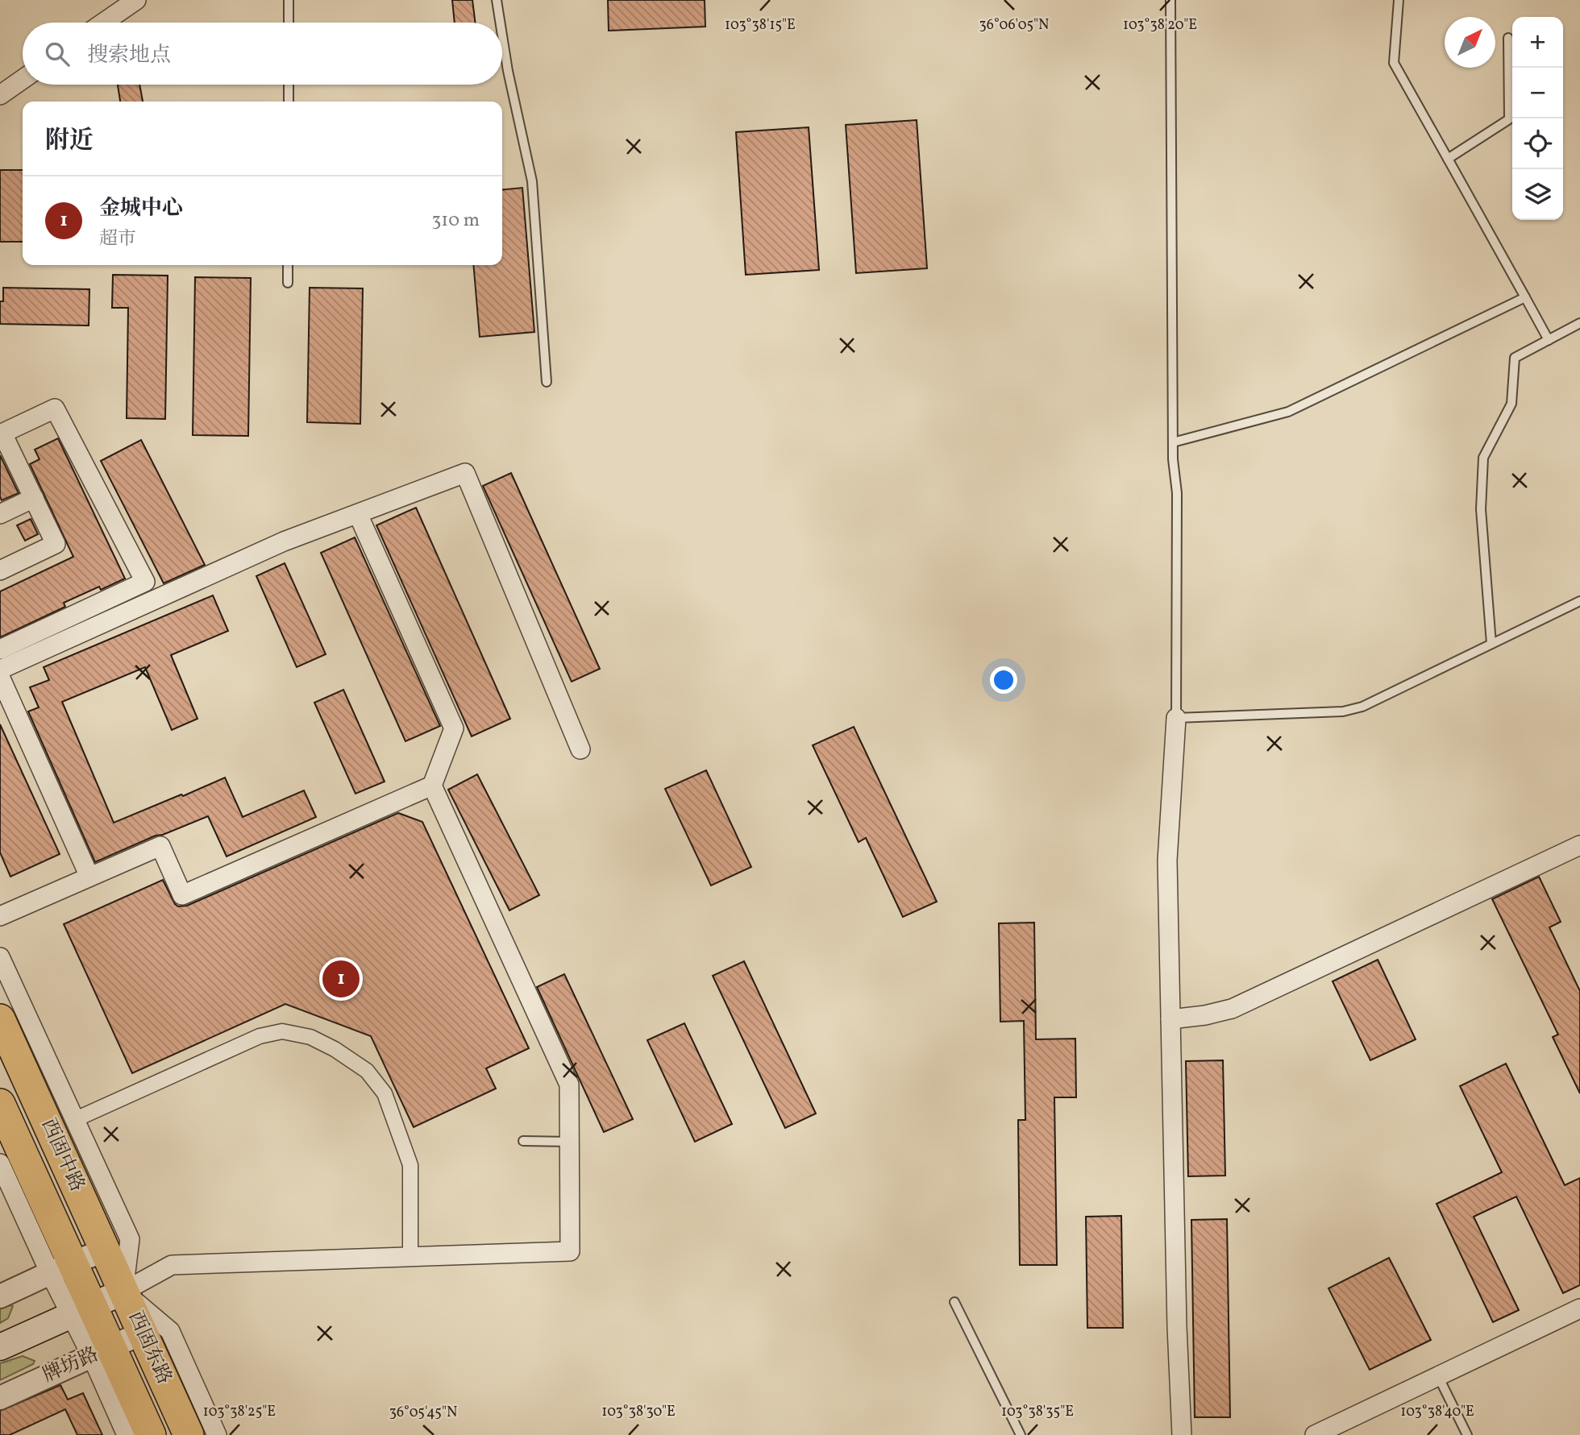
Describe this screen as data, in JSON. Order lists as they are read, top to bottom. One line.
{"streets":{"main road":["西固中路","西固东路"],"street":["牌坊路"]},"crossings":[["西固中路","西固东路"],["西固东路","牌坊路"]],"north":"top right","page":{"map_buttons":["+","−"],"search":"搜索地点","heading":"附近","list":[{"mark":"1","name":"金城中心","note":"超市","value":"310 m"}],"pins":"1"},"coordinates":["36°06'05\"N","103°38'15\"E","103°38'20\"E","103°38'25\"E","103°38'30\"E","103°38'35\"E","103°38'40\"E","36°05'45\"N"]}
